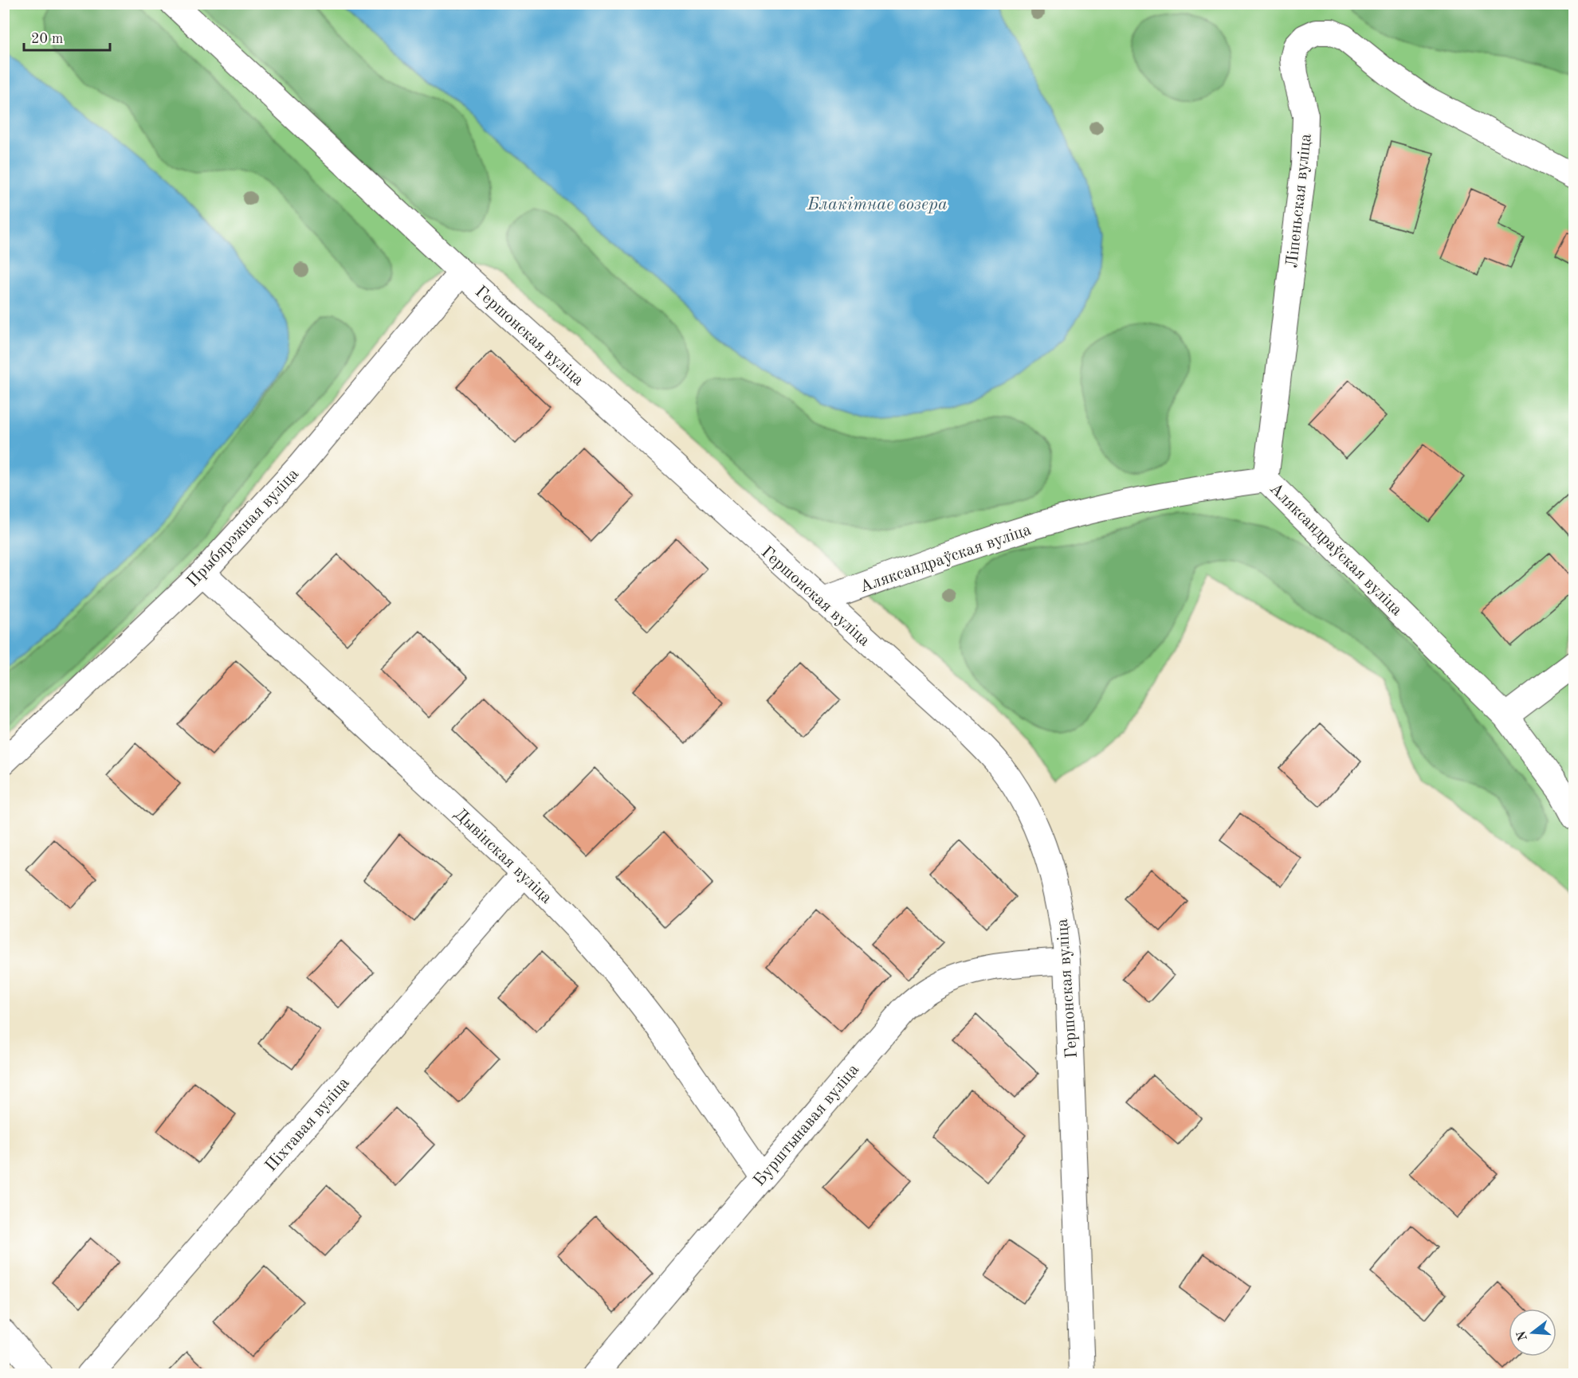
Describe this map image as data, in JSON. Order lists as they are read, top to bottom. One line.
{"streets":{"street":["Ліпеньская вуліца","Гершонская вуліца","Прыбярэжная вуліца","Аляксандраўская вуліца","Дывінская вуліца","Піхтавая вуліца","Бурштынавая вуліца"]},"crossings":[["Ліпеньская вуліца","Аляксандраўская вуліца"],["Гершонская вуліца","Прыбярэжная вуліца"],["Гершонская вуліца","Аляксандраўская вуліца"],["Гершонская вуліца","Бурштынавая вуліца"],["Прыбярэжная вуліца","Дывінская вуліца"],["Дывінская вуліца","Піхтавая вуліца"],["Дывінская вуліца","Бурштынавая вуліца"]],"water":["Блакітнае возера"],"scale_bar":"20 m","north":"left"}
